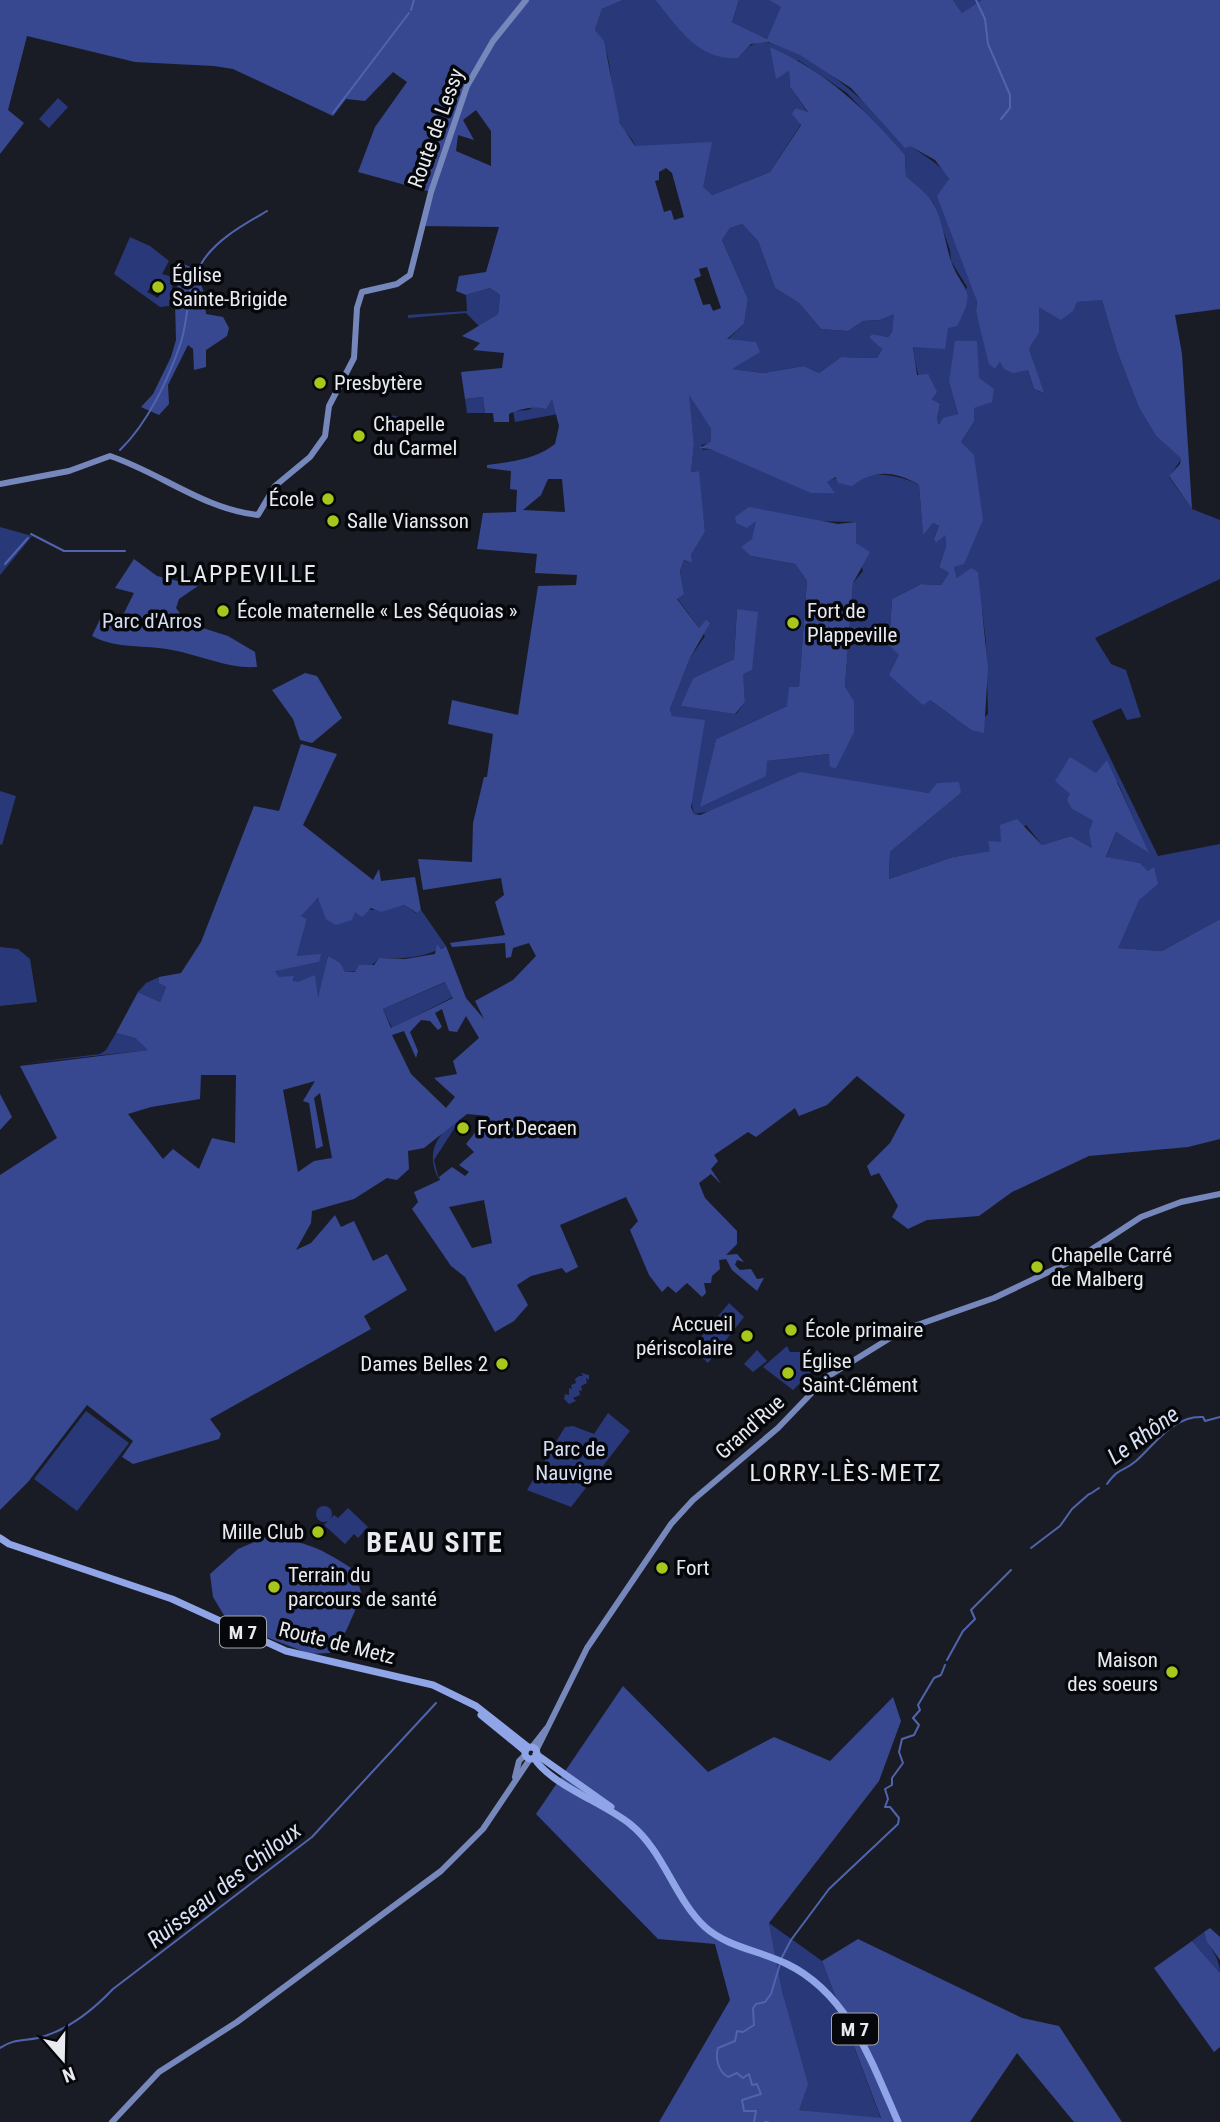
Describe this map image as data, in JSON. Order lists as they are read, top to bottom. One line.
{"streets":{"main road":["M 7","Route de Metz"],"street":["Route de Lessy","Grand'Rue"]},"crossings":[["Grand'Rue","Route de Metz"]],"districts":["PLAPPEVILLE","LORRY-LÈS-METZ","BEAU SITE"],"water":["Le Rhône","Ruisseau des Chiloux"],"parks":["Parc d'Arros","Parc de Nauvigne"],"places":["Église Sainte-Brigide","Presbytère","Chapelle du Carmel","École","Salle Viansson","École maternelle « Les Séquoias »","Fort de Plappeville","Fort Decaen","Chapelle Carré de Malberg","École primaire","Accueil périscolaire","Dames Belles 2","Église Saint-Clément","Mille Club","Fort","Terrain du parcours de santé","Maison des soeurs"],"north":"bottom"}
